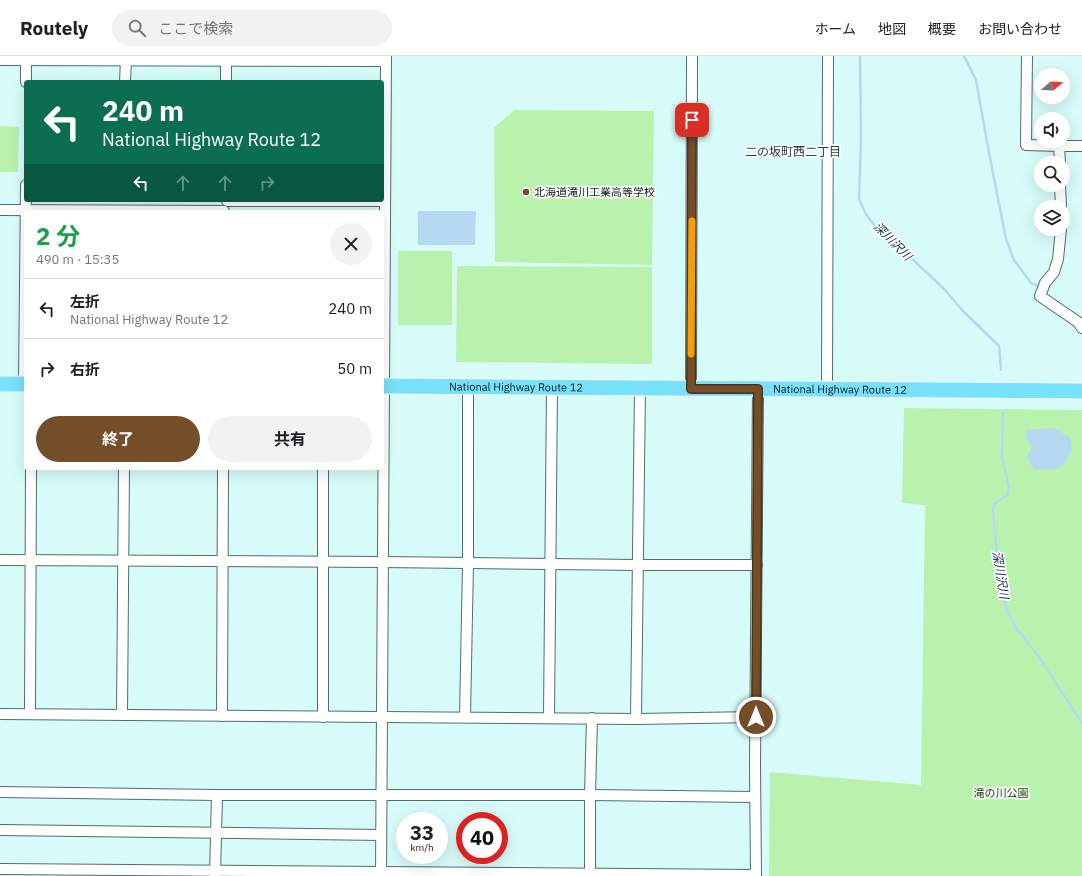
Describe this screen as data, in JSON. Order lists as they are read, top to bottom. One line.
{"streets":{"highway":["National Highway Route 12"]},"districts":["二の坂町西二丁目"],"water":["深川沢川"],"parks":["滝の川公園"],"places":["北海道滝川工業高等学校"],"north":"right","page":{"header":"Routely","search":"ここで検索","nav":["ホーム","地図","概要","お問い合わせ"],"turn":["240 m","National Highway Route 12"],"heading":["2 分","490 m · 15:35"],"list":[{"name":"左折","note":"National Highway Route 12","value":"240 m"},{"name":"右折","value":"50 m"}],"buttons":["終了","共有"],"speed":"33 km/h","limit":"40"}}
